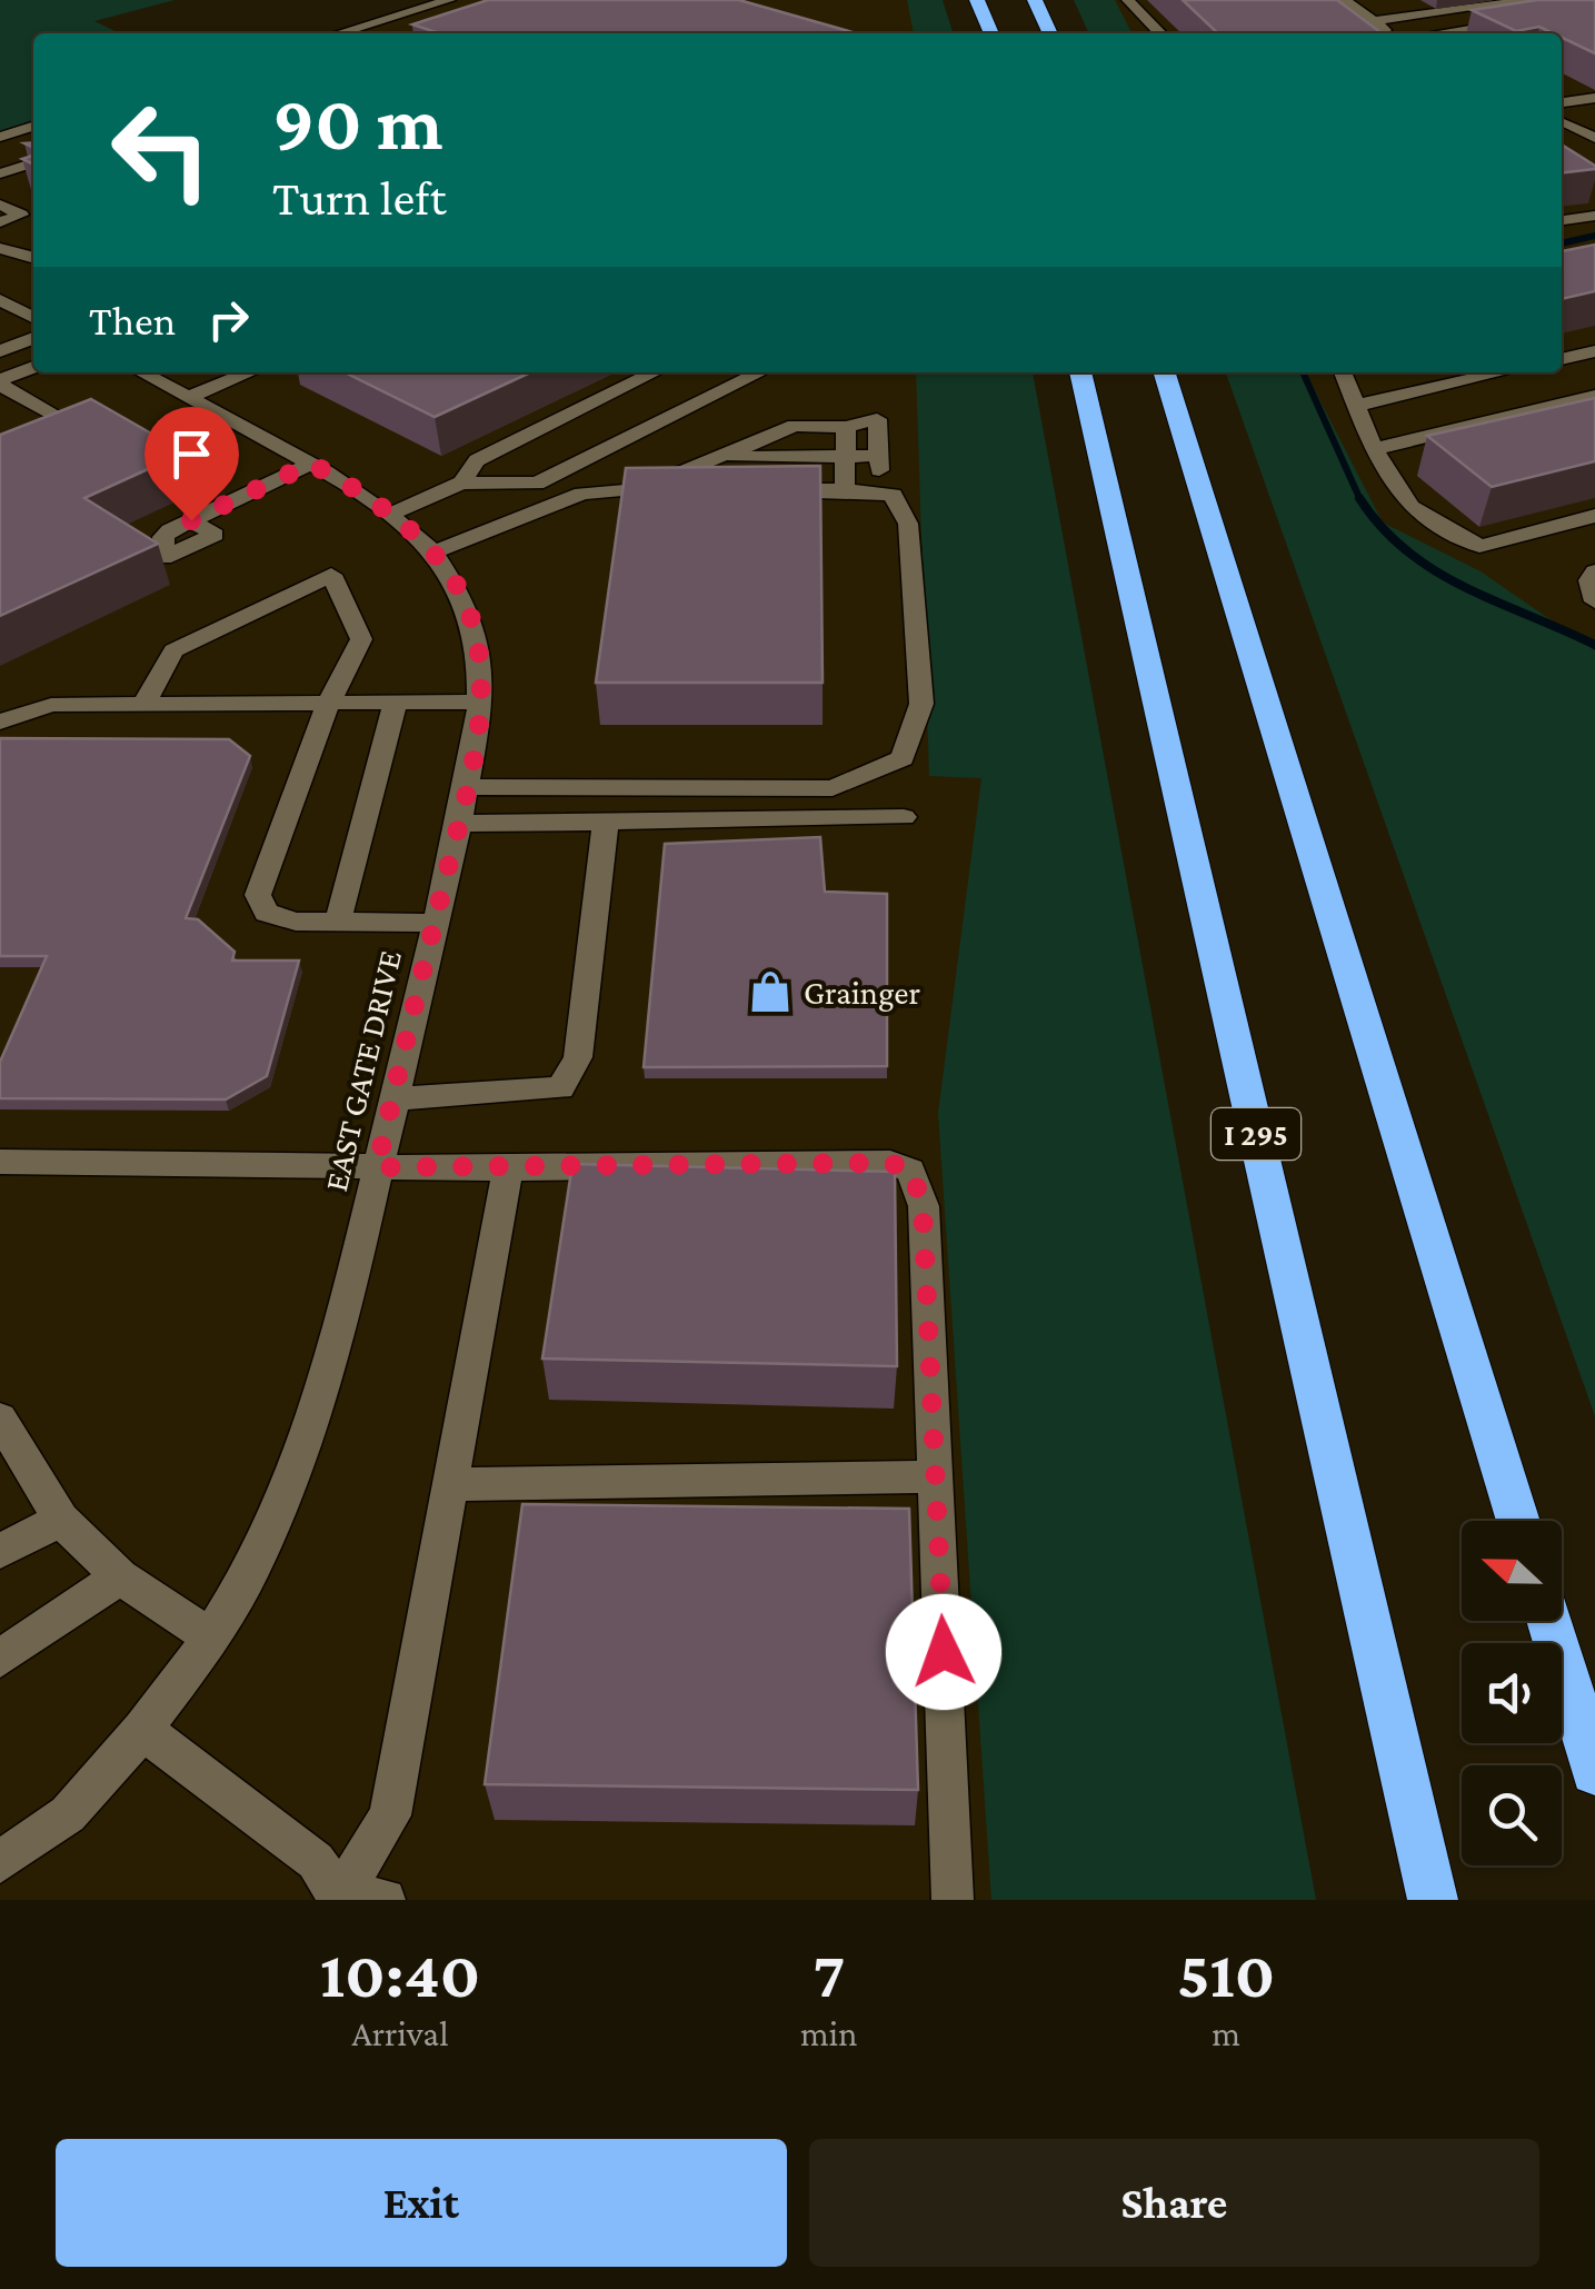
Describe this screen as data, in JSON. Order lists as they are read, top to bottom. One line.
{"streets":{"highway":["I 295"],"street":["EAST GATE DRIVE"]},"places":{"shop":["Grainger"]},"north":"left","page":{"turn":["90 m","Turn left"],"then":"Then","eta":["10:40","Arrival","7","min","510","m"],"buttons":["Exit","Share"]}}
